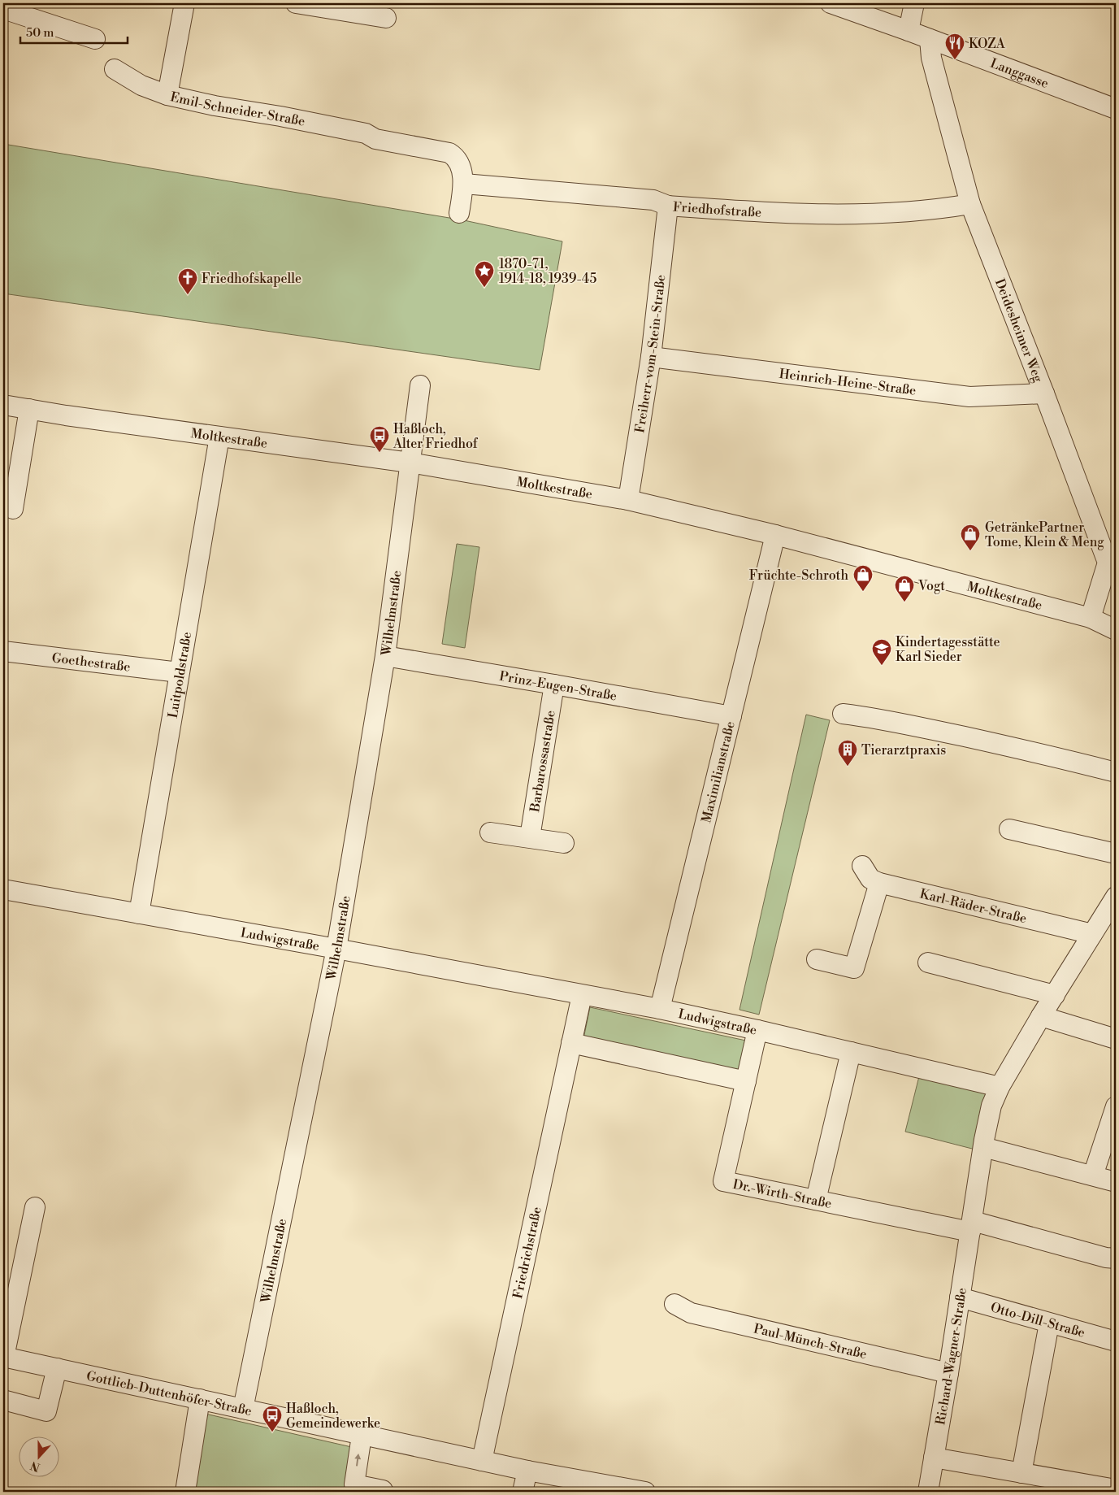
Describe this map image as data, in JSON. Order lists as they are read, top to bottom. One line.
{"streets":{"street":["Langgasse","Emil-Schneider-Straße","Friedhofstraße","Deidesheimer Weg","Freiherr-vom-Stein-Straße","Heinrich-Heine-Straße","Moltkestraße","Wilhelmstraße","Goethestraße","Luitpoldstraße","Prinz-Eugen-Straße","Barbarossastraße","Maximilianstraße","Karl-Räder-Straße","Ludwigstraße","Dr.-Wirth-Straße","Friedrichstraße","Otto-Dill-Straße","Paul-Münch-Straße","Richard-Wagner-Straße","Gottlieb-Duttenhöfer-Straße"]},"crossings":[["Langgasse","Deidesheimer Weg"],["Emil-Schneider-Straße","Friedhofstraße"],["Friedhofstraße","Deidesheimer Weg"],["Friedhofstraße","Freiherr-vom-Stein-Straße"],["Deidesheimer Weg","Heinrich-Heine-Straße"],["Deidesheimer Weg","Moltkestraße"],["Freiherr-vom-Stein-Straße","Heinrich-Heine-Straße"],["Freiherr-vom-Stein-Straße","Moltkestraße"],["Moltkestraße","Wilhelmstraße"],["Moltkestraße","Luitpoldstraße"],["Moltkestraße","Maximilianstraße"],["Wilhelmstraße","Prinz-Eugen-Straße"],["Wilhelmstraße","Ludwigstraße"],["Wilhelmstraße","Gottlieb-Duttenhöfer-Straße"],["Goethestraße","Luitpoldstraße"],["Luitpoldstraße","Ludwigstraße"],["Prinz-Eugen-Straße","Barbarossastraße"],["Prinz-Eugen-Straße","Maximilianstraße"],["Maximilianstraße","Ludwigstraße"],["Karl-Räder-Straße","Richard-Wagner-Straße"],["Ludwigstraße","Dr.-Wirth-Straße"],["Ludwigstraße","Richard-Wagner-Straße"],["Dr.-Wirth-Straße","Richard-Wagner-Straße"],["Friedrichstraße","Gottlieb-Duttenhöfer-Straße"],["Otto-Dill-Straße","Richard-Wagner-Straße"],["Paul-Münch-Straße","Richard-Wagner-Straße"]],"places":{"restaurant":["KOZA"],"place":["1870-71, 1914-18, 1939-45"],"church":["Friedhofskapelle"],"bus stop":["Haßloch, Alter Friedhof","Haßloch, Gemeindewerke"],"shop":["GetränkePartner Tome, Klein & Meng","Früchte-Schroth","Vogt"],"school or university":["Kindertagesstätte Karl Sieder"],"building":["Tierarztpraxis"]},"scale_bar":"50 m","north":"bottom"}
